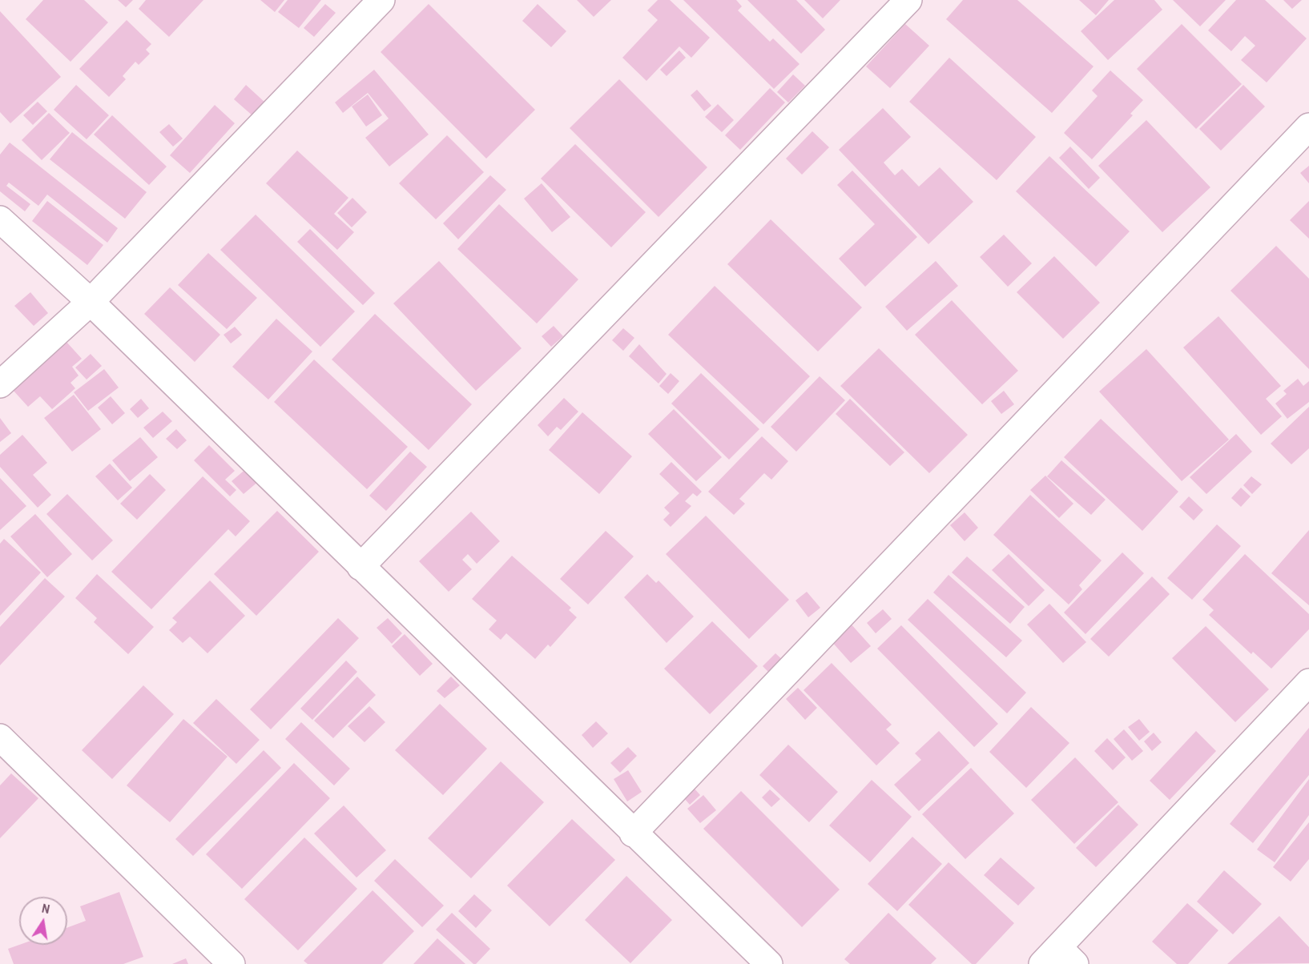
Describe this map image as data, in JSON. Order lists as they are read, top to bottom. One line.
{"north":"top"}
